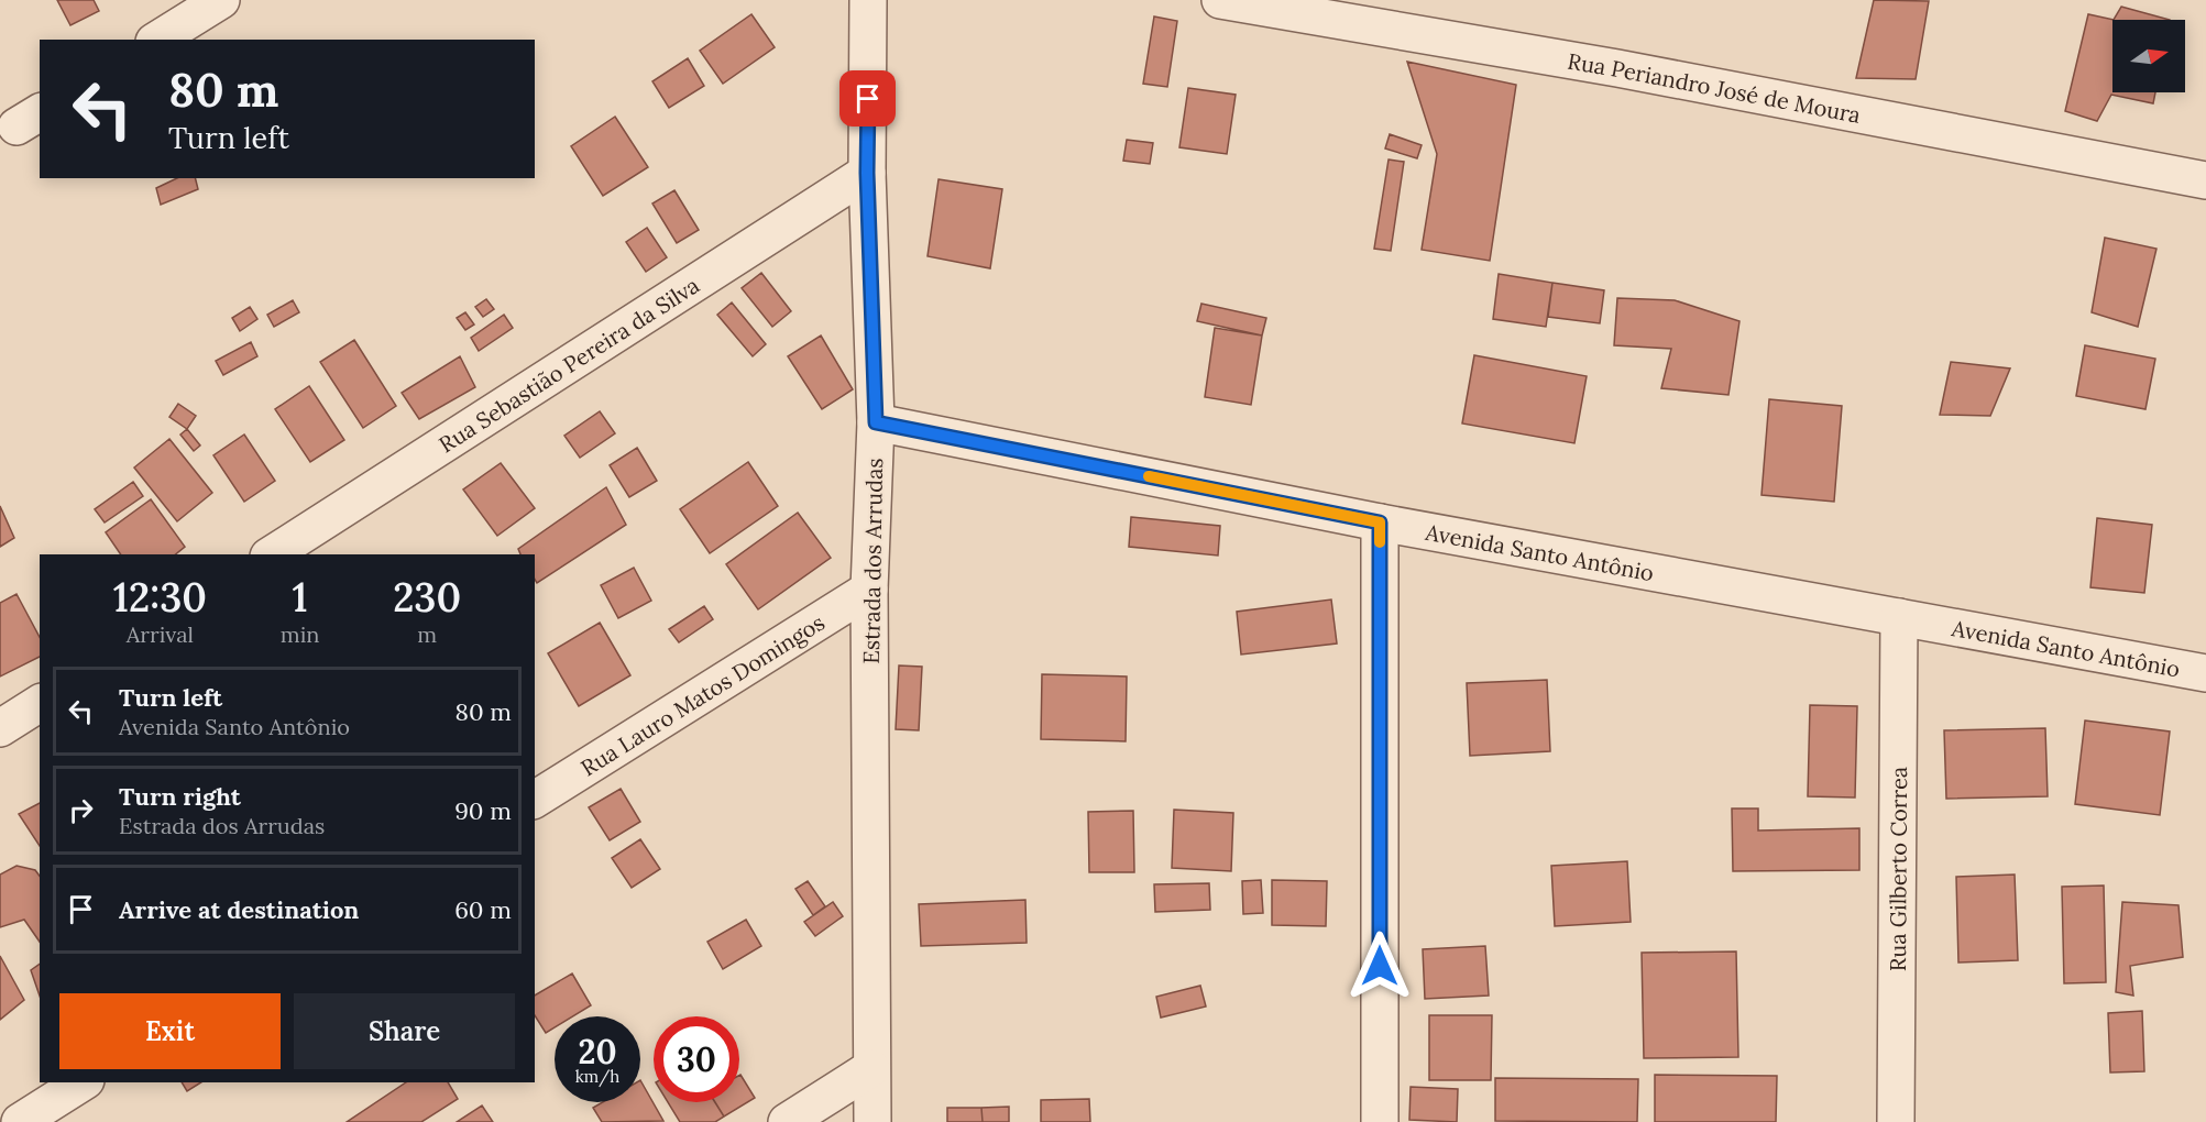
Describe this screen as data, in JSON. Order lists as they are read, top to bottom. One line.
{"streets":{"street":["Rua Periandro José de Moura","Rua Sebastião Pereira da Silva","Avenida Santo Antônio","Estrada dos Arrudas","Rua Lauro Matos Domingos","Rua Gilberto Correa"]},"crossings":[["Rua Sebastião Pereira da Silva","Estrada dos Arrudas"],["Avenida Santo Antônio","Estrada dos Arrudas"],["Avenida Santo Antônio","Rua Gilberto Correa"],["Estrada dos Arrudas","Rua Lauro Matos Domingos"]],"north":"right","page":{"turn":["80 m","Turn left"],"eta":["12:30","Arrival","1","min","230","m"],"list":[{"name":"Turn left","note":"Avenida Santo Antônio","value":"80 m"},{"name":"Turn right","note":"Estrada dos Arrudas","value":"90 m"},{"name":"Arrive at destination","value":"60 m"}],"buttons":["Exit","Share"],"speed":"20 km/h","limit":"30"}}
